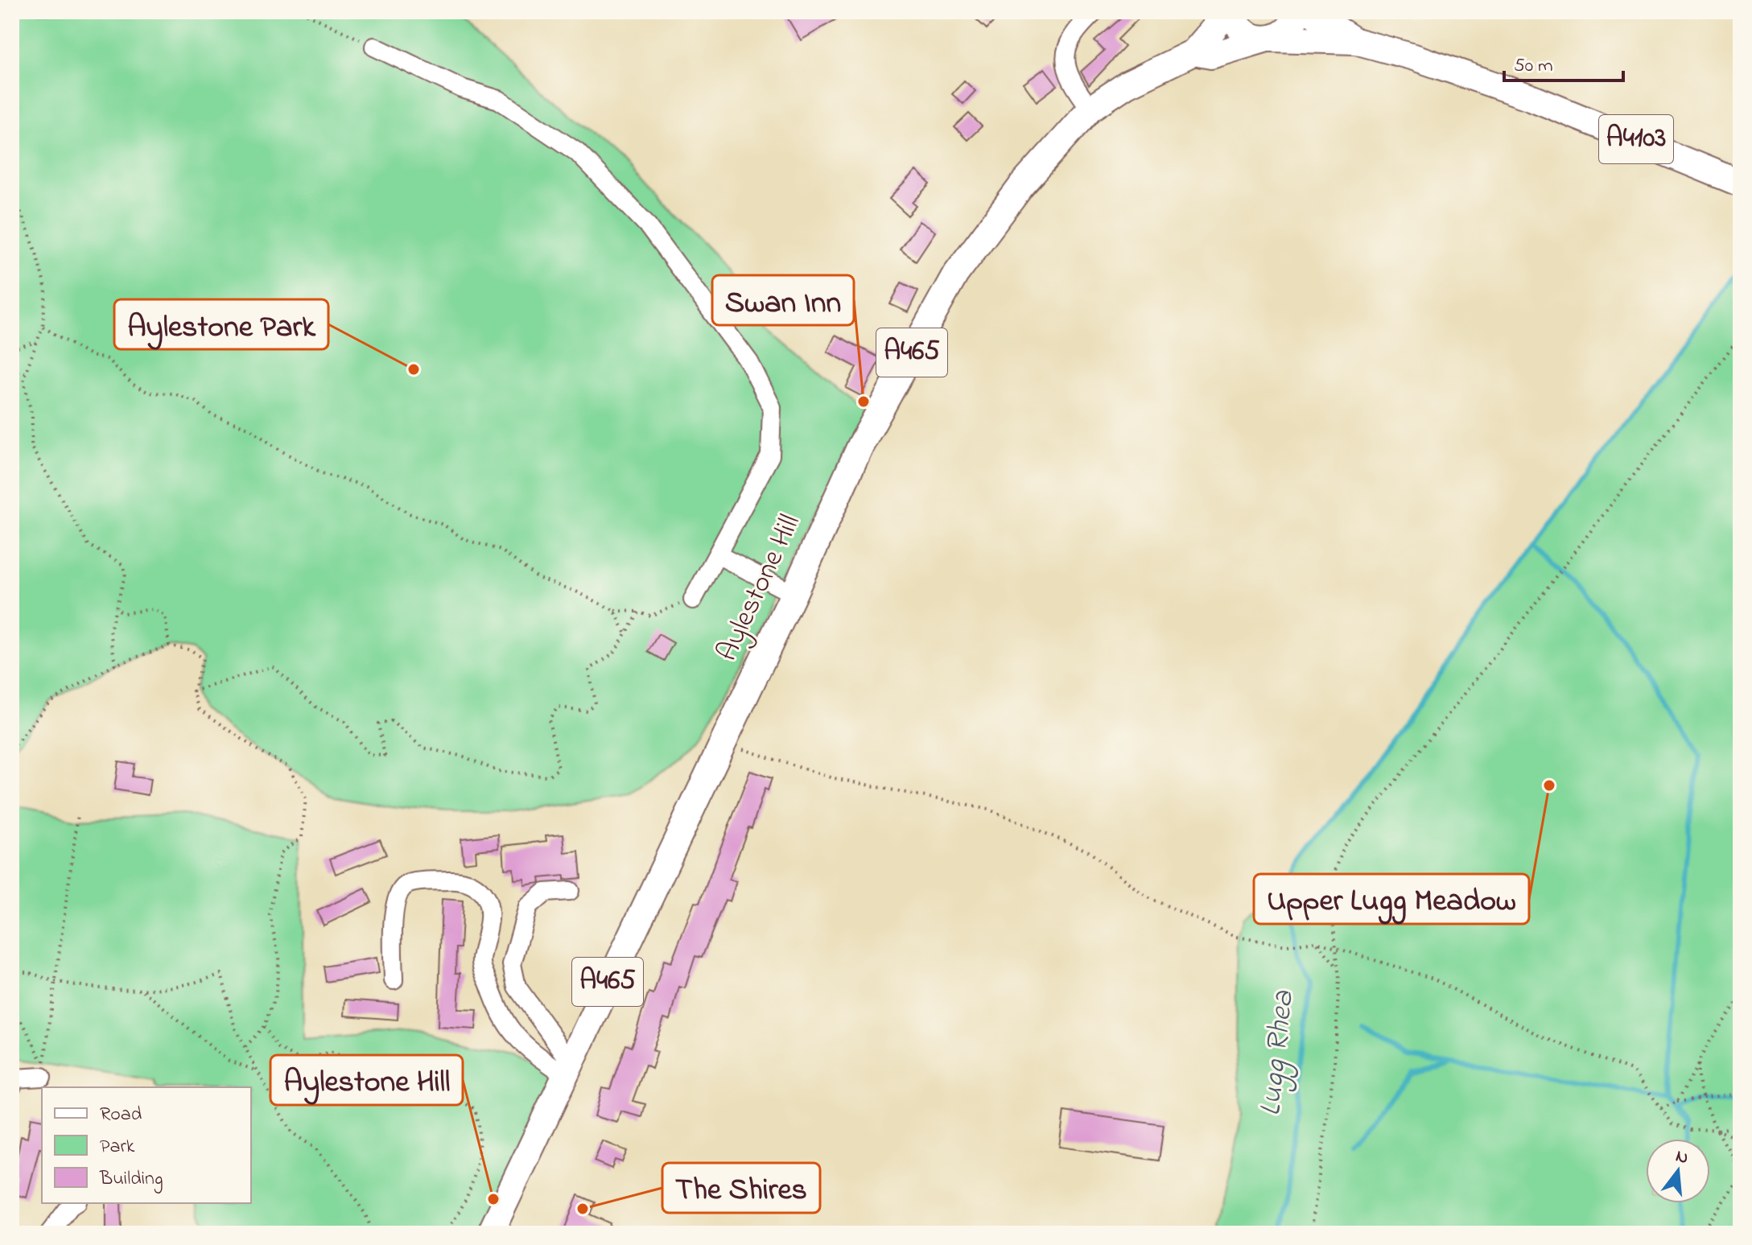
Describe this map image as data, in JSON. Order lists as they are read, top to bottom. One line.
{"streets":{"highway":["A4103","A465","Aylestone Hill"]},"crossings":[["A4103","Aylestone Hill"]],"water":["Lugg Rhea"],"places":["Aylestone Park","Swan Inn","Upper Lugg Meadow","Aylestone Hill","The Shires"],"legend":["Road","Park","Building"],"scale_bar":"50 m","north":"top"}
